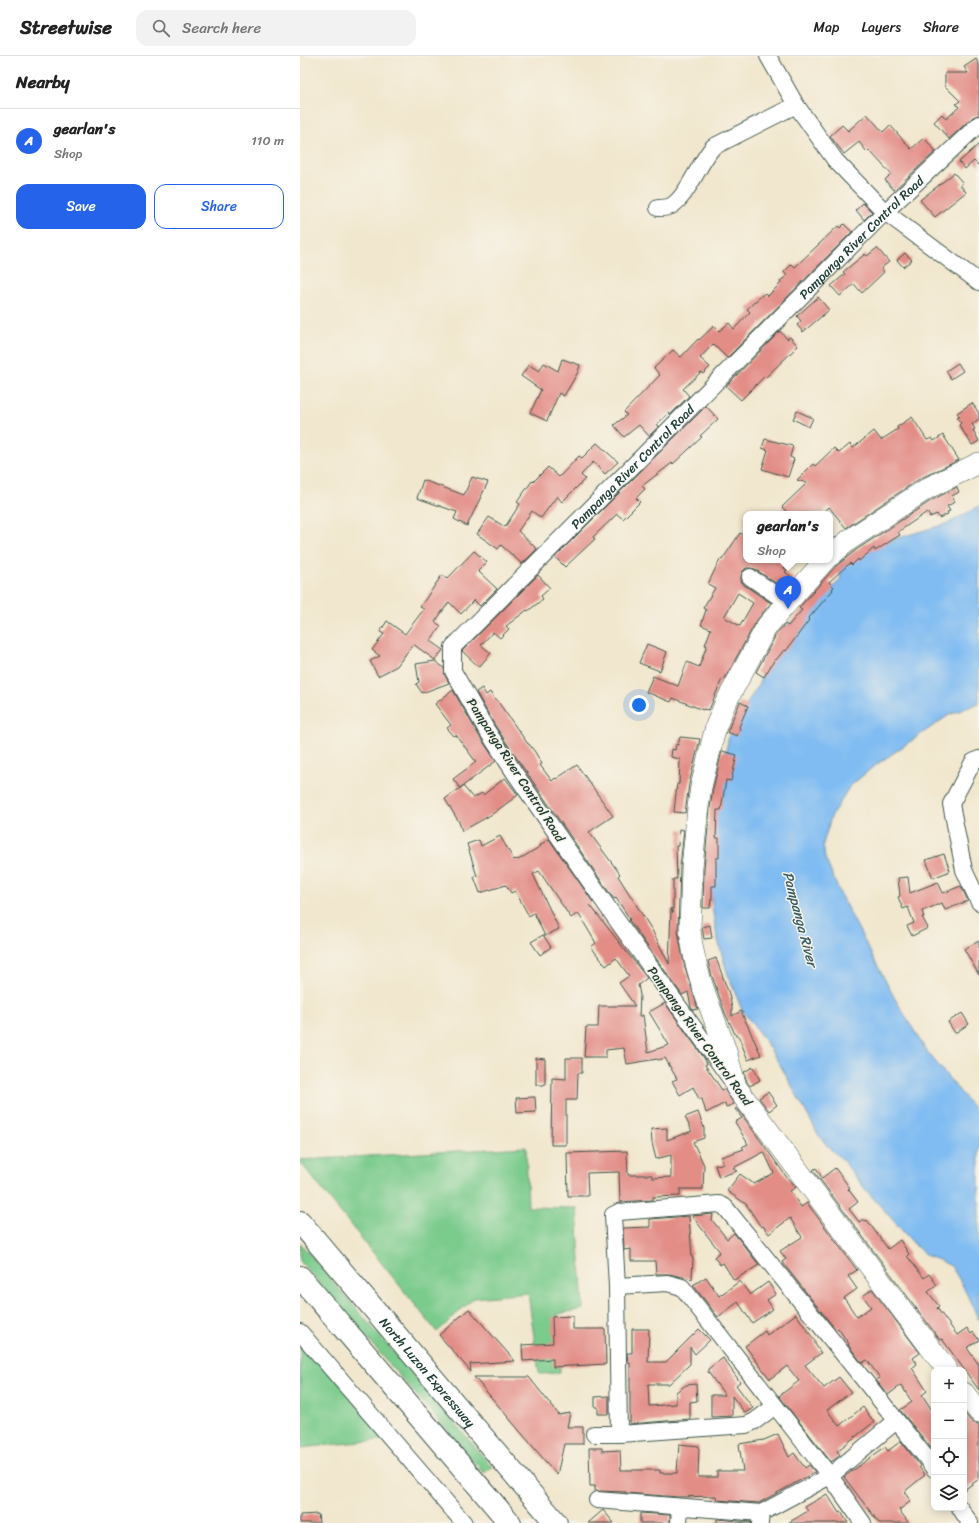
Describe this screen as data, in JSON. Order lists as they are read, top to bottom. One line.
{"streets":{"highway":["North Luzon Expressway"],"main road":["Pampanga River Control Road"]},"water":["Pampanga River"],"page":{"header":"Streetwise","search":"Search here","nav":["Map","Layers","Share"],"heading":"Nearby","list":[{"mark":"A","name":"gearlan's","note":"Shop","value":"110 m"}],"buttons":["Save","Share"],"popup":["gearlan's","Shop"],"pins":"A","map_buttons":["+","−"]}}
